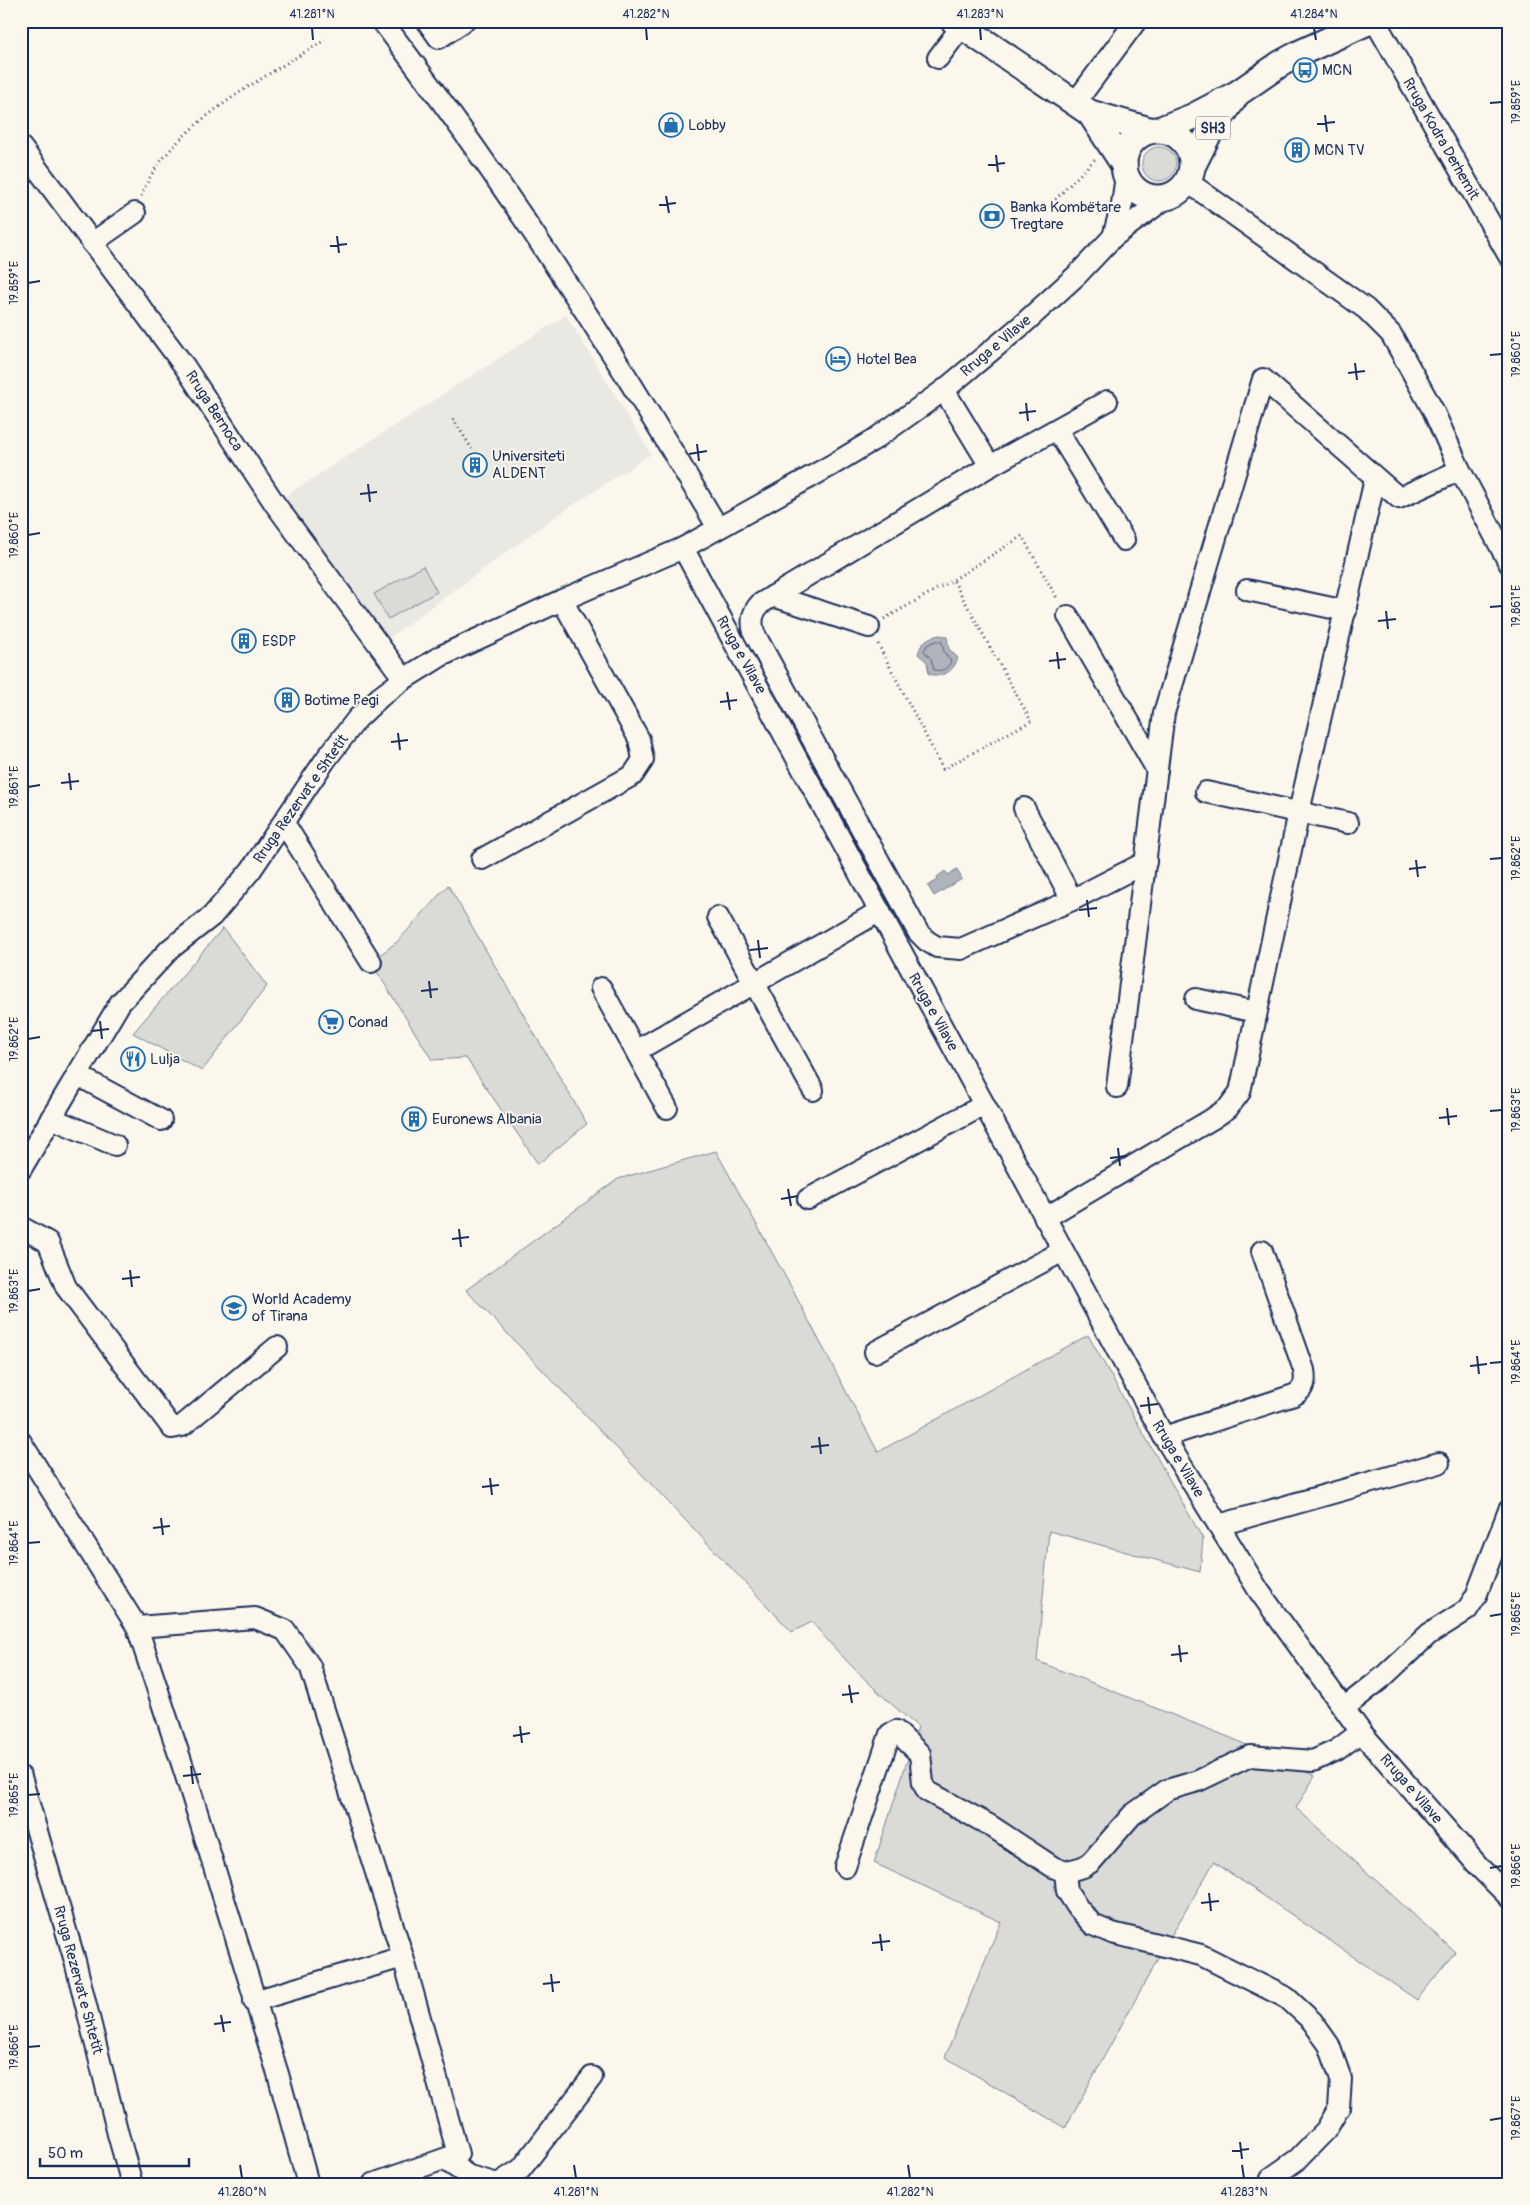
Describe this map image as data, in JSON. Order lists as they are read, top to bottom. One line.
{"streets":{"main road":["SH3"],"street":["Rruga Kodra Derhemit","Rruga e Vilave","Rruga Bernoca","Rruga Rezervat e Shtetit"]},"crossings":[["SH3","Rruga e Vilave"],["Rruga e Vilave","Rruga Rezervat e Shtetit"],["Rruga Bernoca","Rruga Rezervat e Shtetit"]],"places":{"bus stop":["MCN"],"shop":["Lobby"],"building":["MCN TV","Universiteti ALDENT","ESDP","Botime Pegi","Euronews Albania"],"bank":["Banka Kombëtare Tregtare"],"hotel":["Hotel Bea"],"supermarket":["Conad"],"restaurant":["Lulja"],"school or university":["World Academy of Tirana"]},"scale_bar":"50 m","coordinates":["41.281°N","41.282°N","41.283°N","41.284°N","19.859°E","19.860°E","19.861°E","19.862°E","19.863°E","19.864°E","19.865°E","19.866°E","19.867°E","41.280°N"]}
